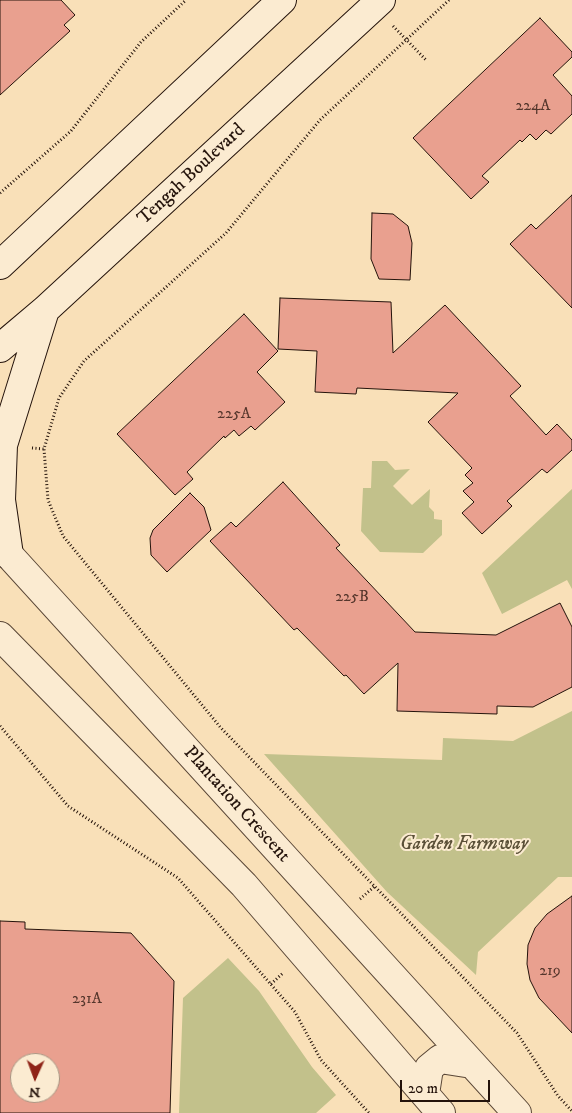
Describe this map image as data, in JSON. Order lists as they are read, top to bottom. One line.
{"streets":{"street":["Tengah Boulevard","Plantation Crescent"]},"parks":["Garden Farmway"],"house_numbers":["224A","225A","225B","219","231A"],"scale_bar":"20 m","north":"bottom"}
